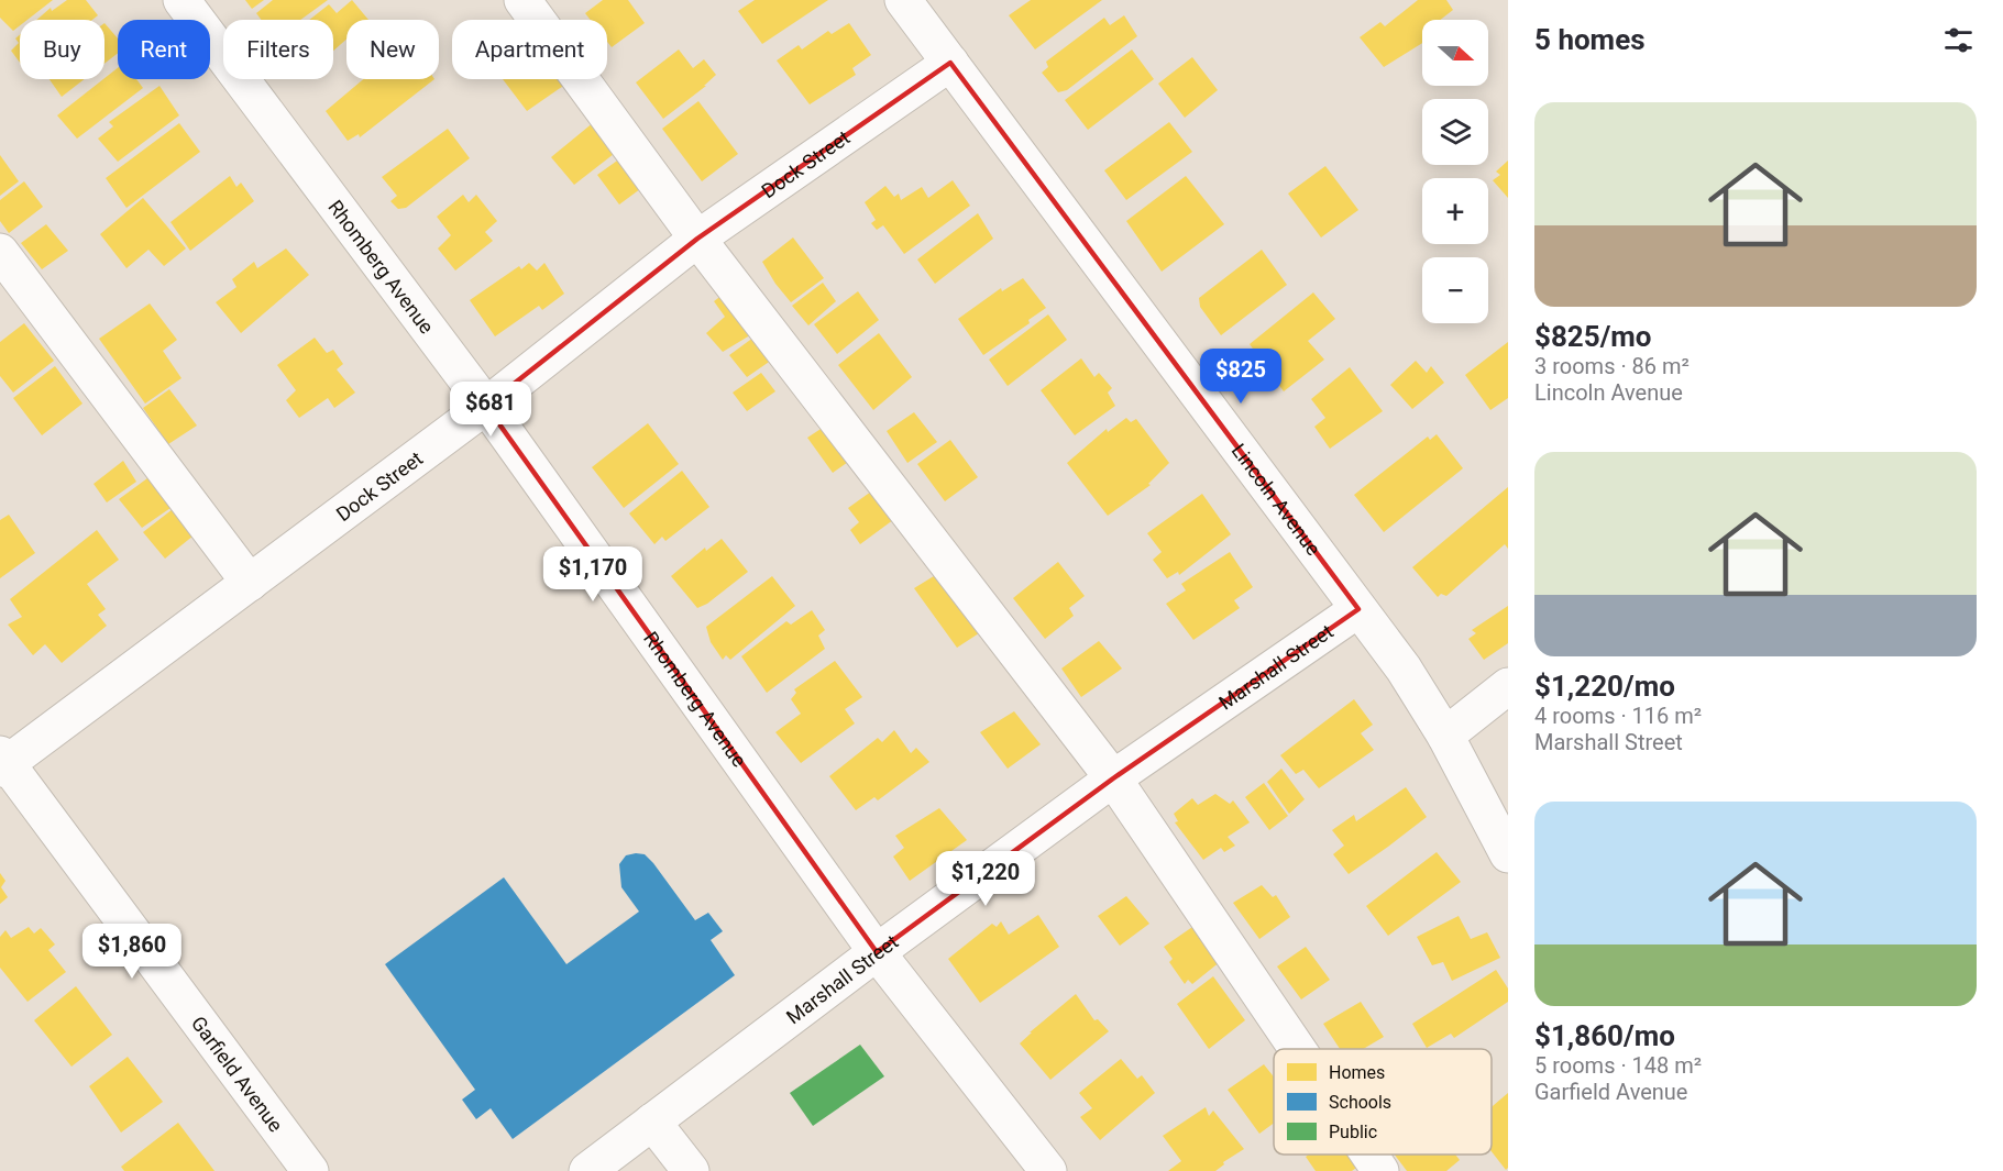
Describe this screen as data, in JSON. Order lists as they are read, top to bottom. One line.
{"streets":{"street":["Dock Street","Rhomberg Avenue","Lincoln Avenue","Marshall Street","Garfield Avenue"]},"crossings":[["Dock Street","Rhomberg Avenue"],["Dock Street","Lincoln Avenue"],["Dock Street","Garfield Avenue"],["Rhomberg Avenue","Marshall Street"],["Lincoln Avenue","Marshall Street"]],"legend":["Homes","Schools","Public"],"north":"right","page":{"heading":"5 homes","map_buttons":["+","−"],"chip":["Buy","Rent","Filters","New","Apartment"],"list":[{"name":"$825/mo","note":"3 rooms · 86 m² · Lincoln Avenue"},{"name":"$1,220/mo","note":"4 rooms · 116 m² · Marshall Street"},{"name":"$1,860/mo","note":"5 rooms · 148 m² · Garfield Avenue"}],"price":["$825","$681","$1,170","$1,220","$1,860"]}}
